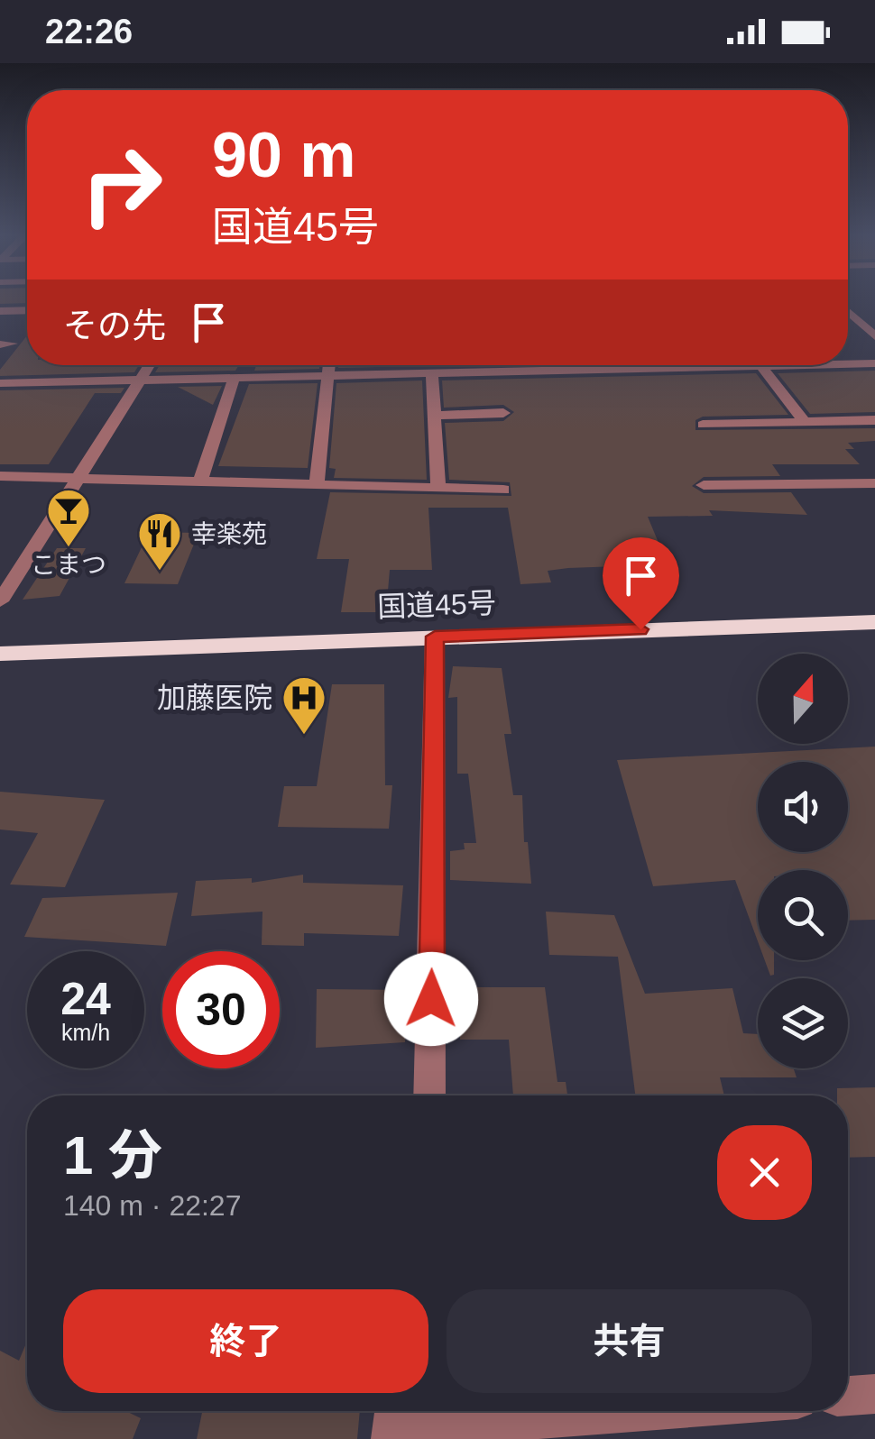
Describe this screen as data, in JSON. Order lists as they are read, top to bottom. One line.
{"streets":{"highway":["国道45号"]},"places":{"bar":["こまつ"],"restaurant":["幸楽苑"],"hospital":["加藤医院"]},"north":"top","page":{"status":"22:26","turn":["90 m","国道45号"],"then":"その先","speed":"24 km/h","limit":"30","heading":["1 分","140 m · 22:27"],"buttons":["終了","共有"]}}
